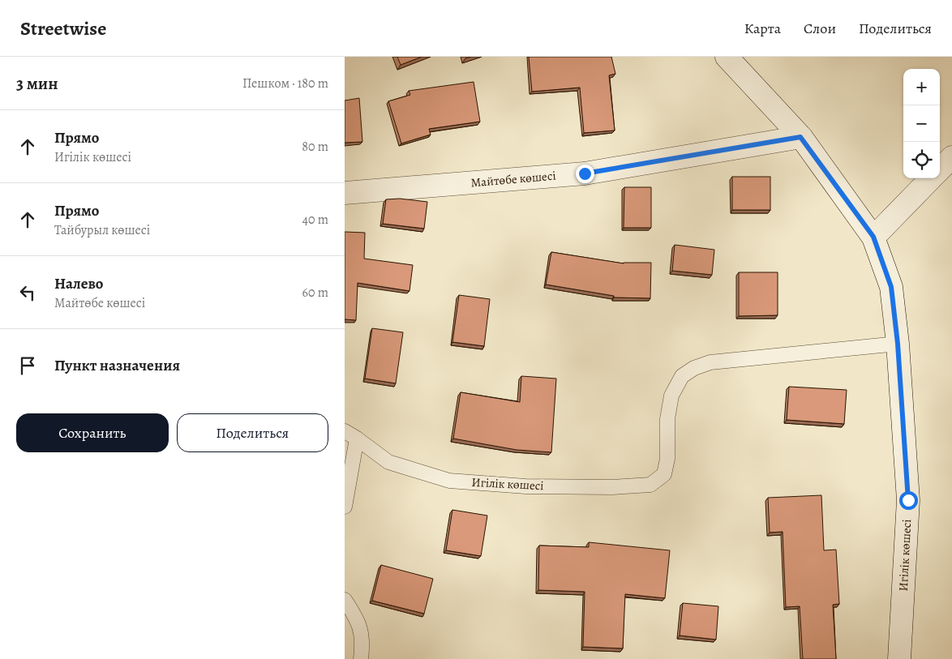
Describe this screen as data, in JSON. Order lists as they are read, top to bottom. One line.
{"streets":{"main road":["Майтөбе көшесі","Игілік көшесі"]},"crossings":[["Майтөбе көшесі","Игілік көшесі"]],"page":{"header":"Streetwise","nav":["Карта","Слои","Поделиться"],"heading":["3 мин","Пешком · 180 m"],"map_buttons":["+","−"],"list":[["Прямо","Игілік көшесі","80 m"],["Прямо","Тайбурыл көшесі","40 m"],["Налево","Майтөбе көшесі","60 m"],"Пункт назначения"],"buttons":["Сохранить","Поделиться"]}}
